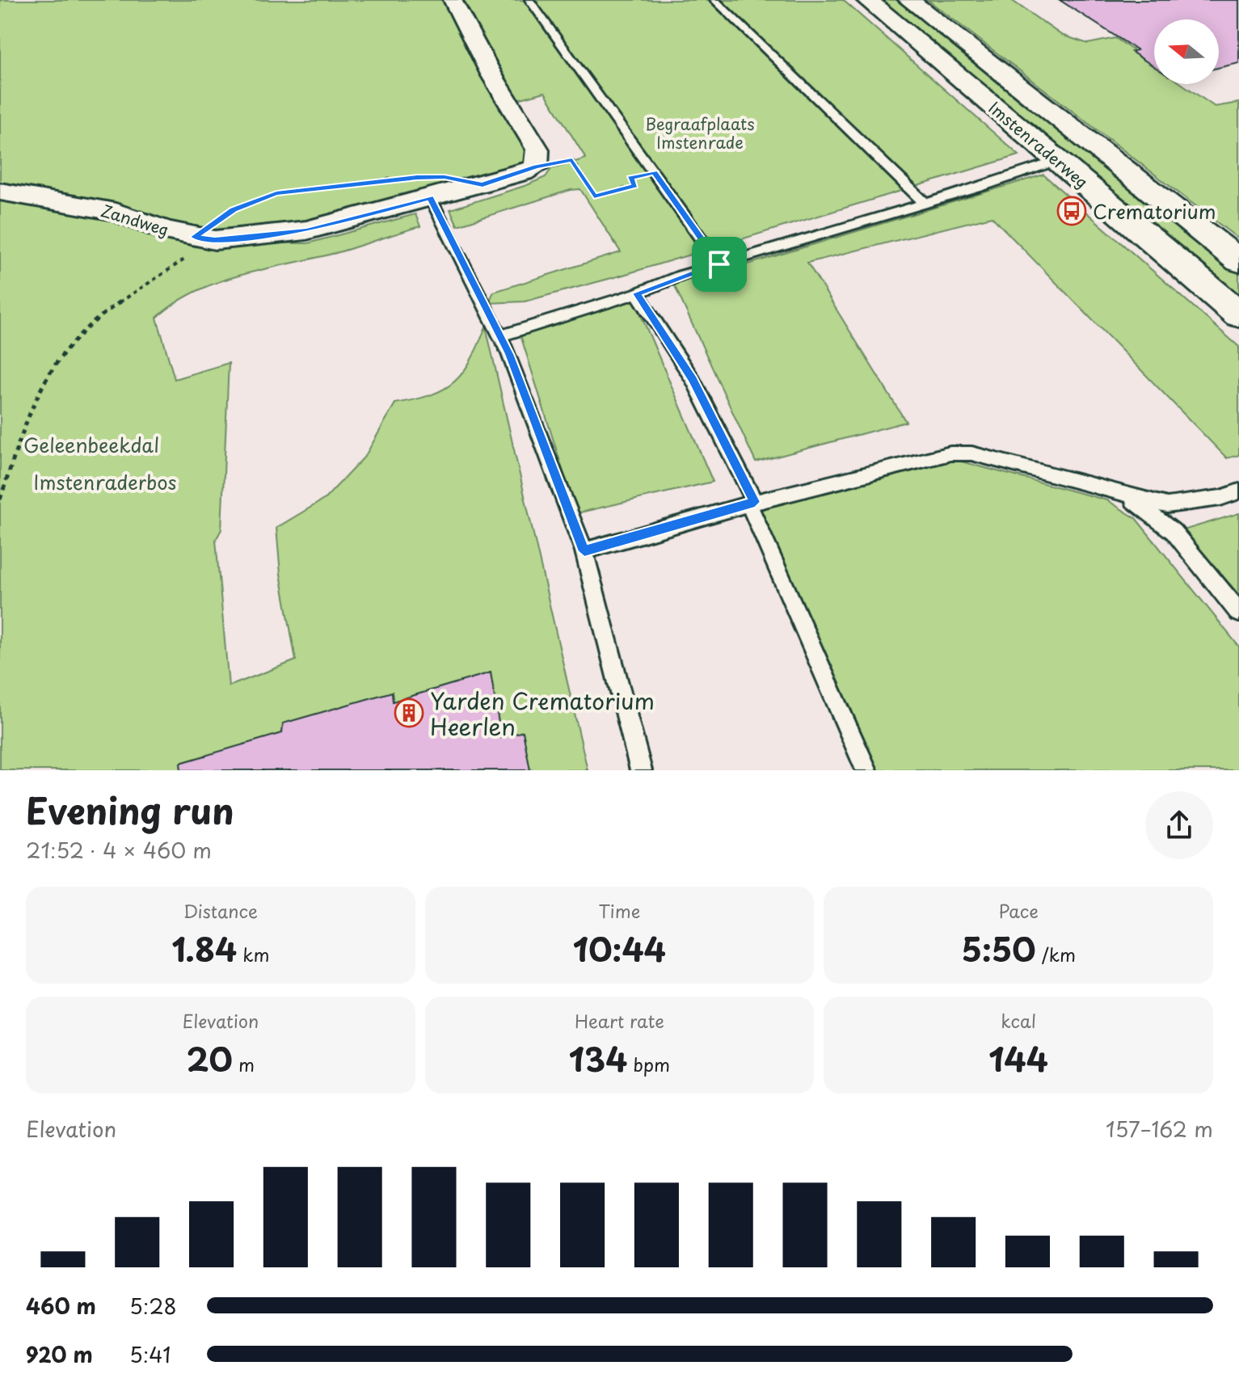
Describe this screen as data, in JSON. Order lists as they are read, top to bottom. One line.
{"streets":{"street":["Imstenraderweg","Zandweg"]},"parks":["Begraafplaats Imstenrade","Geleenbeekdal","Imstenraderbos"],"places":{"bus stop":["Crematorium"],"building":["Yarden Crematorium Heerlen"]},"north":"left","page":{"heading":["Evening run","21:52 · 4 × 460 m"],"stats":[["Distance","1.84 km"],["Time","10:44"],["Pace","5:50 /km"],["Elevation","20 m"],["Heart rate","134 bpm"],["kcal","144"]],"chart":["Elevation","157–162 m"],"list":[{"name":"460 m","note":"5:28"},{"name":"920 m","note":"5:41"}]}}
